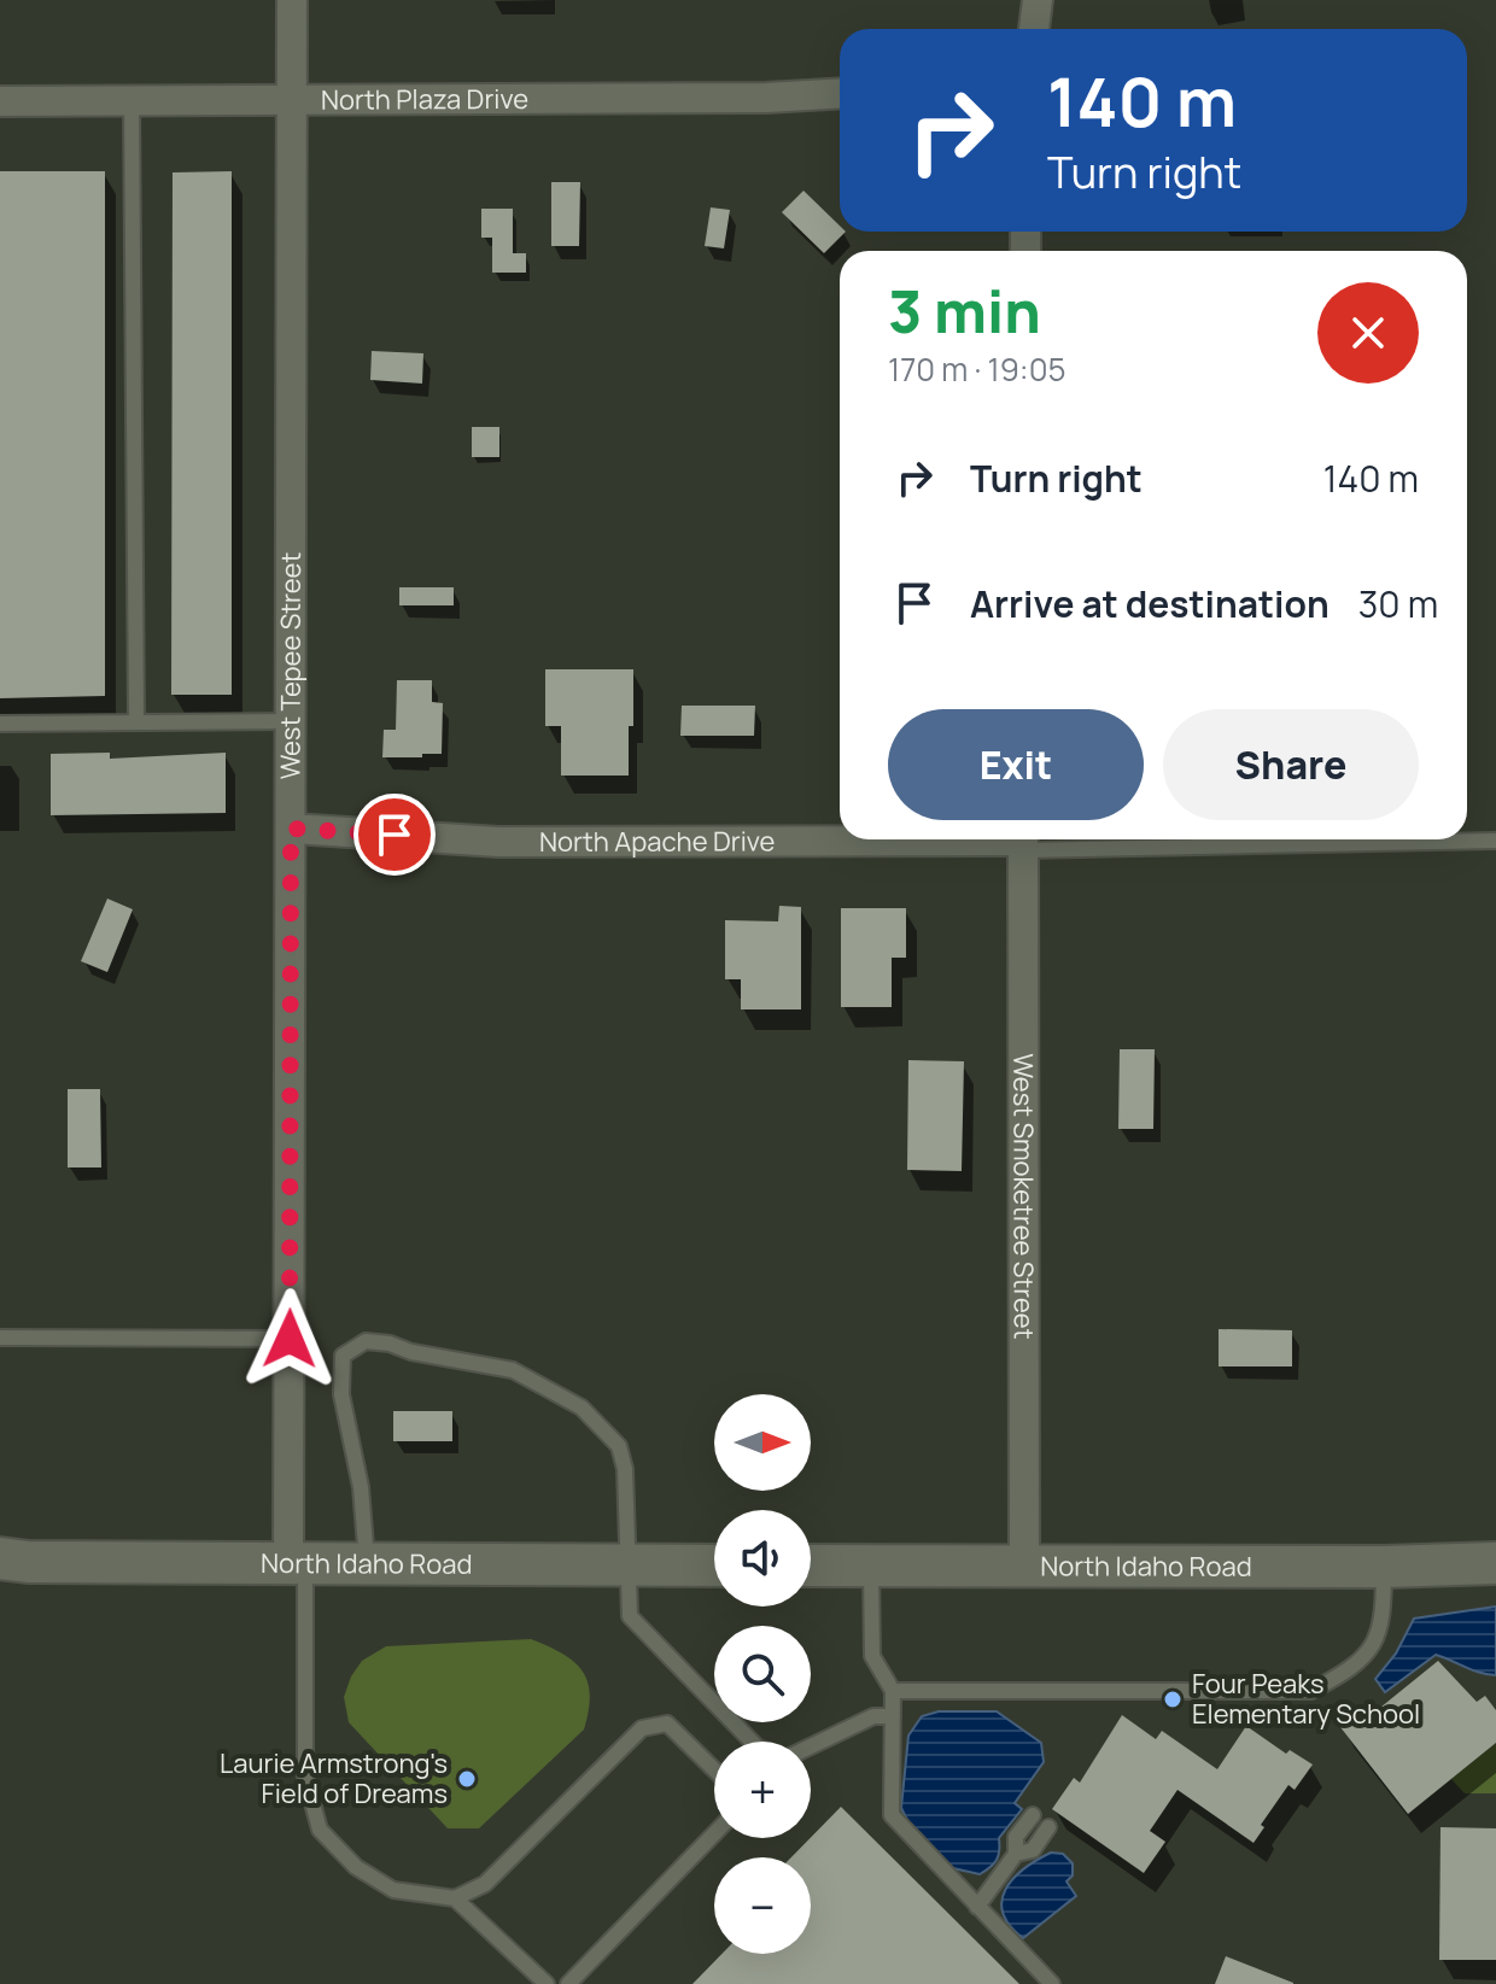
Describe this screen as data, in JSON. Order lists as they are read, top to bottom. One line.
{"streets":{"street":["North Plaza Drive","West Tepee Street","North Apache Drive","West Smoketree Street","North Idaho Road"]},"crossings":[["North Plaza Drive","West Tepee Street"],["West Tepee Street","North Apache Drive"],["West Tepee Street","North Idaho Road"],["North Apache Drive","West Smoketree Street"],["West Smoketree Street","North Idaho Road"]],"places":["Four Peaks Elementary School","Laurie Armstrong's Field of Dreams"],"north":"right","page":{"turn":["140 m","Turn right"],"heading":["3 min","170 m · 19:05"],"list":[{"name":"Turn right","value":"140 m"},{"name":"Arrive at destination","value":"30 m"}],"buttons":["Exit","Share"],"map_buttons":["+","−"]}}
